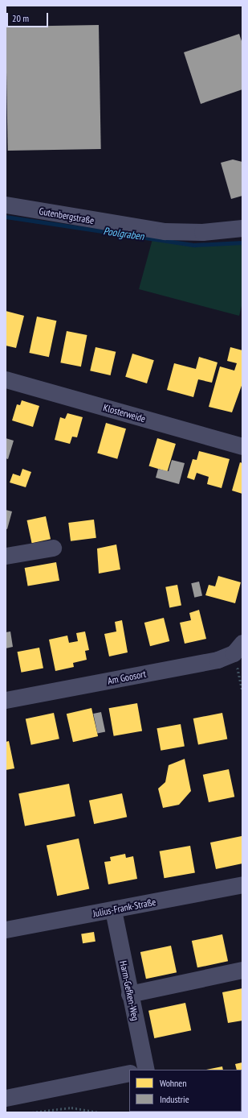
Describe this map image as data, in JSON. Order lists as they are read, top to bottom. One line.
{"streets":{"street":["Gutenbergstraße","Klosterweide","Am Goosort","Julius-Frank-Straße","Harm-Gefken-Weg"]},"crossings":[["Julius-Frank-Straße","Harm-Gefken-Weg"]],"water":["Poolgraben"],"legend":["Wohnen","Industrie"],"scale_bar":"20 m"}
